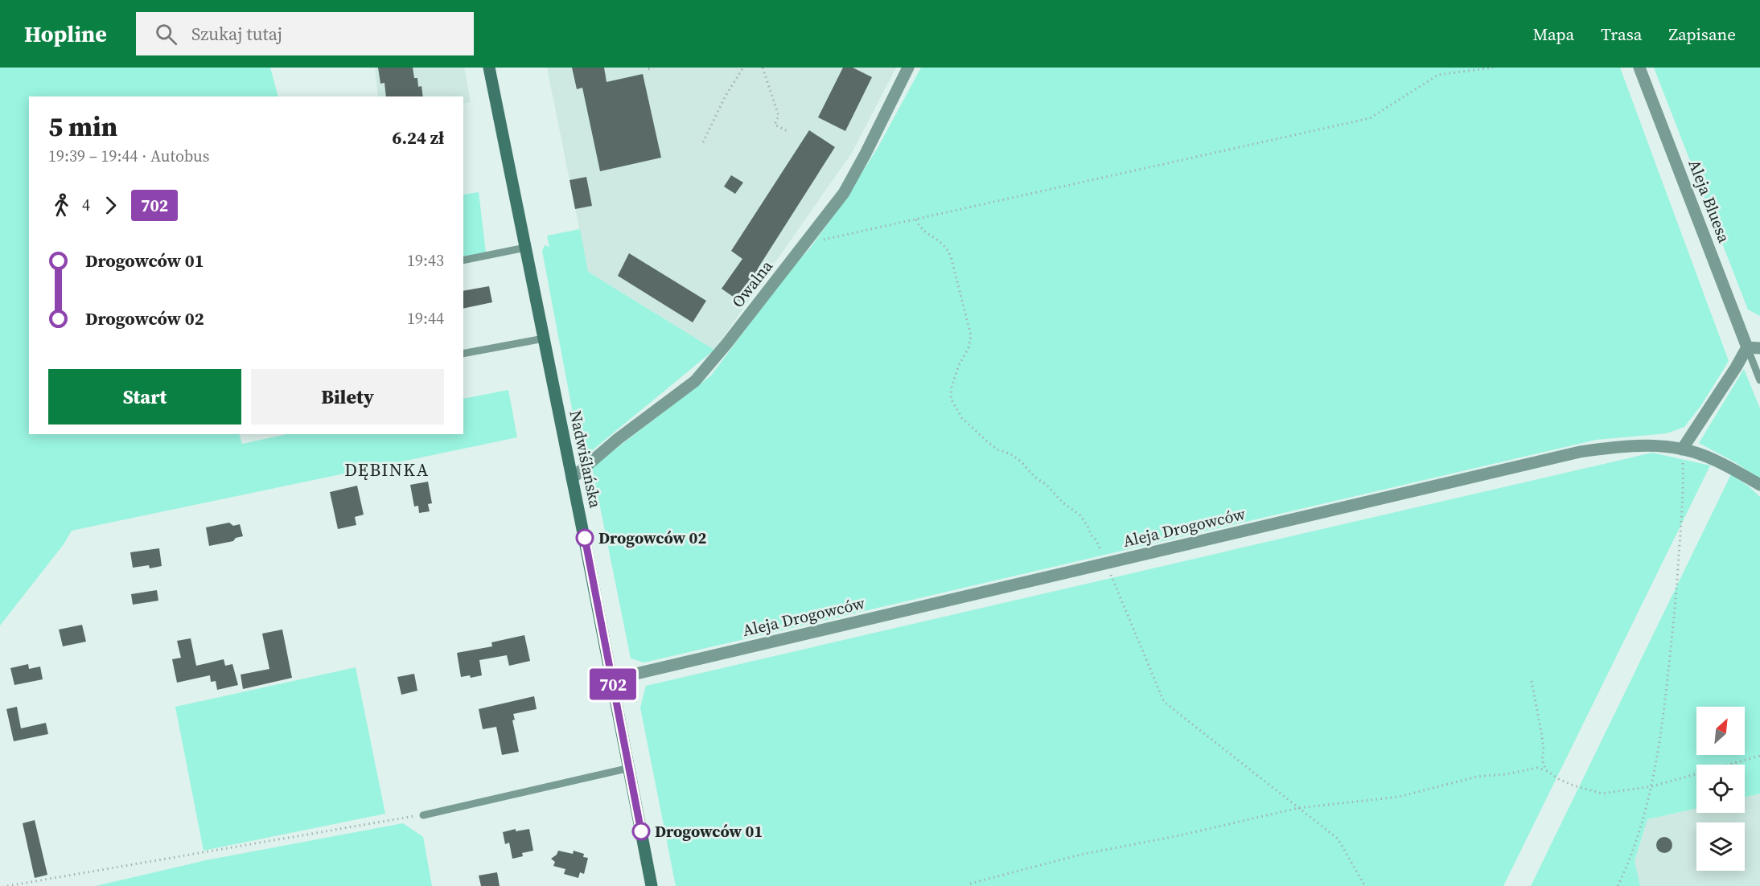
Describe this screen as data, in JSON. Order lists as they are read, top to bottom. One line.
{"streets":{"main road":["Nadwiślańska"],"street":["Aleja Bluesa","Owalna","Aleja Drogowców"]},"crossings":[["Owalna","Nadwiślańska"],["Nadwiślańska","Aleja Drogowców"]],"districts":["DĘBINKA"],"places":["Drogowców 02","Drogowców 01"],"lines":["bus line 702"],"north":"top right","page":{"header":"Hopline","search":"Szukaj tutaj","nav":["Mapa","Trasa","Zapisane"],"on_map":"702","heading":["5 min","19:39 – 19:44 · Autobus","6.24 zł"],"legs":["4","702"],"list":[{"name":"Drogowców 01","value":"19:43"},{"name":"Drogowców 02","value":"19:44"}],"buttons":["Start","Bilety"]}}
